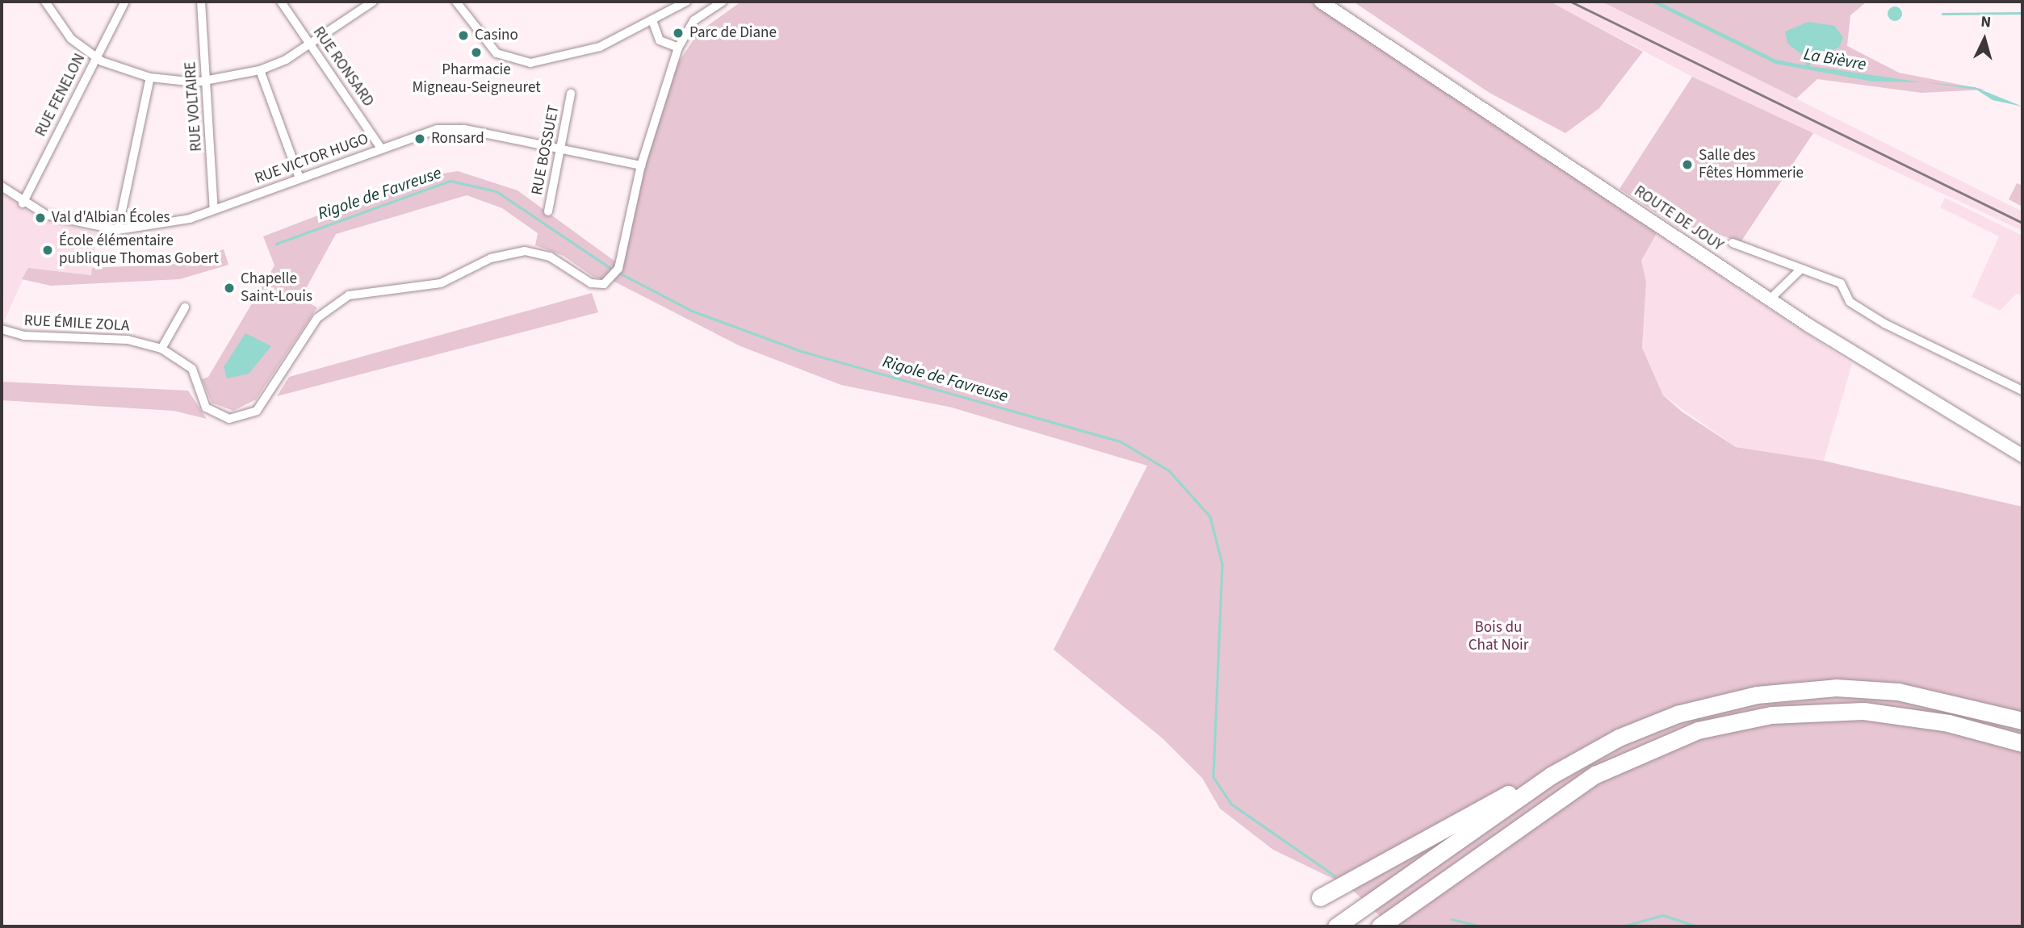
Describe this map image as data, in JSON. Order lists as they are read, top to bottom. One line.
{"streets":{"main road":["ROUTE DE JOUY"],"street":["RUE RONSARD","RUE FENELON","RUE VOLTAIRE","RUE BOSSUET","RUE VICTOR HUGO","RUE ÉMILE ZOLA"]},"crossings":[["RUE RONSARD","RUE VICTOR HUGO"],["RUE FENELON","RUE VICTOR HUGO"],["RUE VOLTAIRE","RUE VICTOR HUGO"],["RUE BOSSUET","RUE VICTOR HUGO"],["RUE VICTOR HUGO","RUE ÉMILE ZOLA"]],"water":["La Bièvre","Rigole de Favreuse"],"parks":["Bois du Chat Noir"],"places":["Parc de Diane","Casino","Pharmacie Migneau-Seigneuret","Ronsard","Salle des Fêtes Hommerie","Val d'Albian Écoles","École élémentaire publique Thomas Gobert","Chapelle Saint-Louis"],"north":"top"}
